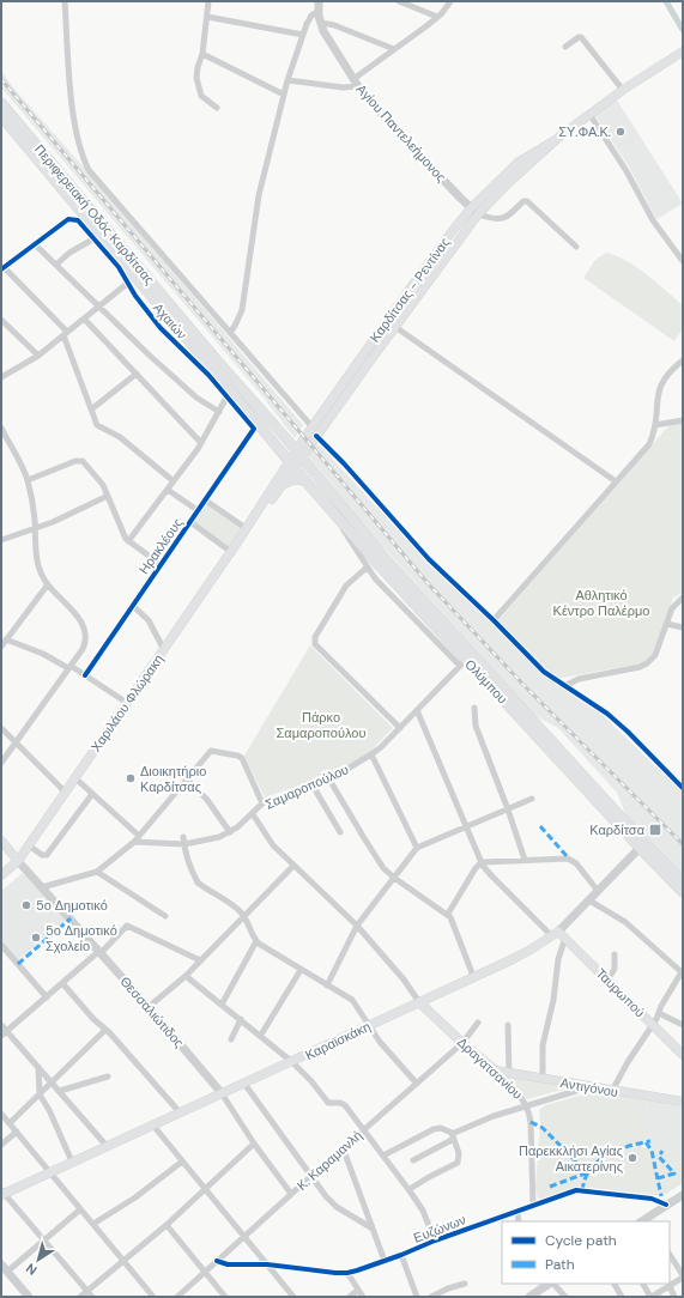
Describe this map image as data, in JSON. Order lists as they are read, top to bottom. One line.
{"streets":{"main road":["Περιφερειακή Οδός Καρδίτσας","Καρδίτσας - Ρεντίνας","Ολύμπου","Χαριλάου Φλώρακη","Ταυρωπού","Θεσσαλιώτιδος","Καραϊσκάκη","Δραγατσανίου","Αντιγόνου"],"street":["Αγίου Παντελεήμονος","Αχαιών","Ηρακλέους","Σαμαροπούλου","Κ. Καραμανλή","Ευζώνων"]},"crossings":[["Αγίου Παντελεήμονος","Καρδίτσας - Ρεντίνας"],["Περιφερειακή Οδός Καρδίτσας","Καρδίτσας - Ρεντίνας"],["Περιφερειακή Οδός Καρδίτσας","Ολύμπου"],["Περιφερειακή Οδός Καρδίτσας","Χαριλάου Φλώρακη"],["Καρδίτσας - Ρεντίνας","Ολύμπου"],["Καρδίτσας - Ρεντίνας","Χαριλάου Φλώρακη"],["Αχαιών","Ηρακλέους"],["Ολύμπου","Χαριλάου Φλώρακη"],["Ολύμπου","Σαμαροπούλου"],["Ολύμπου","Καραϊσκάκη"],["Χαριλάου Φλώρακη","Θεσσαλιώτιδος"],["Ταυρωπού","Καραϊσκάκη"],["Θεσσαλιώτιδος","Καραϊσκάκη"],["Θεσσαλιώτιδος","Κ. Καραμανλή"],["Καραϊσκάκη","Δραγατσανίου"],["Δραγατσανίου","Αντιγόνου"],["Δραγατσανίου","Κ. Καραμανλή"],["Δραγατσανίου","Ευζώνων"],["Κ. Καραμανλή","Ευζώνων"]],"parks":["Αθλητικό Κέντρο Παλέρμο","Πάρκο Σαμαροπούλου"],"places":{"other":["ΣΥ.ΦΑ.Κ.","Διοικητήριο Καρδίτσας","5ο Δημοτικό","5ο Δημοτικό Σχολείο","Παρεκκλήσι Αγίας Αικατερίνης"],"transit":["Καρδίτσα"]},"legend":["Cycle path","Path"],"north":"bottom left"}
